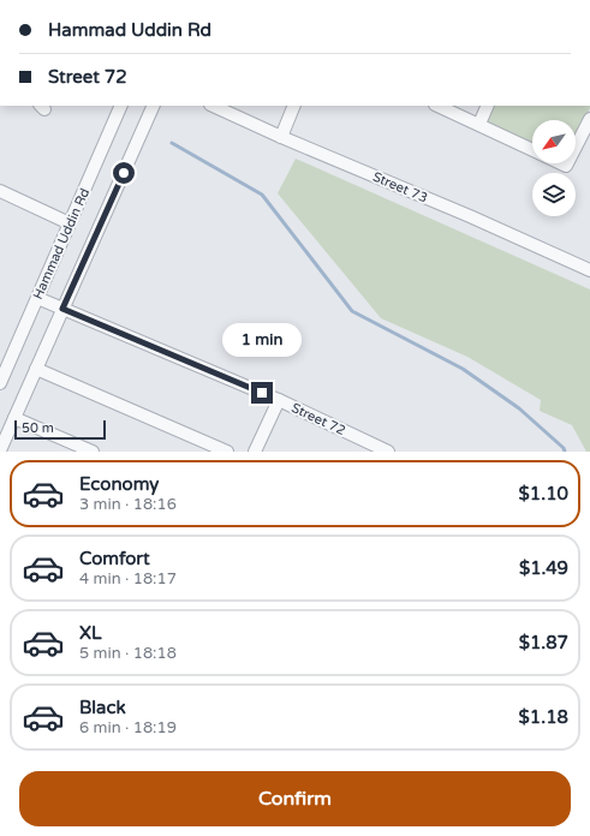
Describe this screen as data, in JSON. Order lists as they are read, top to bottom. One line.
{"streets":{"street":["Street 73","Hammad Uddin Rd","Street 72"]},"crossings":[["Hammad Uddin Rd","Street 72"]],"scale_bar":"50 m","north":"bottom left","page":{"banner":["Hammad Uddin Rd","Street 72"],"bubble":"1 min","scale":"50 m","list":[{"name":"Economy","note":"3 min · 18:16","value":"$1.10"},{"name":"Comfort","note":"4 min · 18:17","value":"$1.49"},{"name":"XL","note":"5 min · 18:18","value":"$1.87"},{"name":"Black","note":"6 min · 18:19","value":"$1.18"}],"buttons":"Confirm"}}
